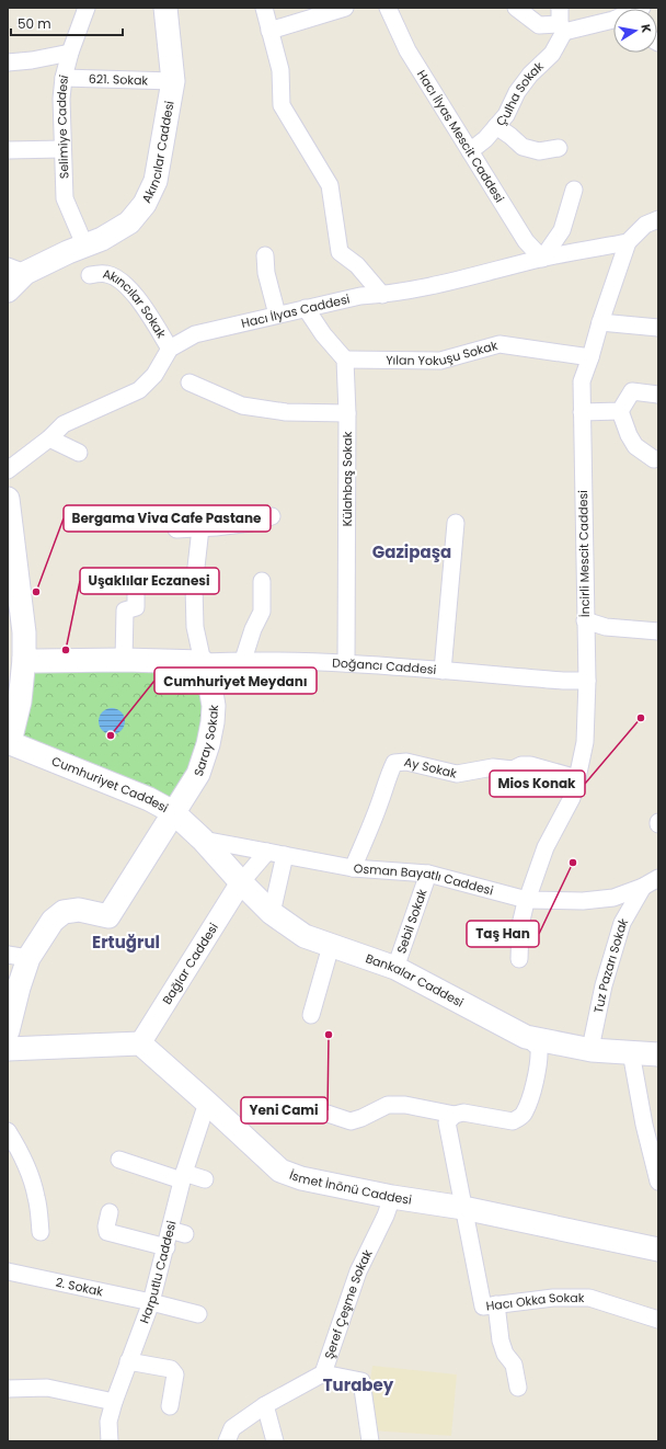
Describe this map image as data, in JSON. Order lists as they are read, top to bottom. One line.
{"streets":{"main road":["Akıncılar Caddesi","Doğancı Caddesi","Saray Sokak","Cumhuriyet Caddesi","Bankalar Caddesi","İsmet İnönü Caddesi"],"street":["621. Sokak","Çulha Sokak","Selimiye Caddesi","Hacı İlyas Mescit Caddesi","Akıncılar Sokak","Hacı İlyas Caddesi","Yılan Yokuşu Sokak","Külahbaş Sokak","İncirli Mescit Caddesi","Ay Sokak","Osman Bayatlı Caddesi","Sebil Sokak","Bağlar Caddesi","Tuz Pazarı Sokak","Harputlu Caddesi","2. Sokak","Hacı Okka Sokak","Şeref Çeşme Sokak"]},"crossings":[["621. Sokak","Selimiye Caddesi"],["621. Sokak","Akıncılar Caddesi"],["Çulha Sokak","Hacı İlyas Mescit Caddesi"],["Selimiye Caddesi","Akıncılar Caddesi"],["Hacı İlyas Mescit Caddesi","Hacı İlyas Caddesi"],["Akıncılar Sokak","Hacı İlyas Caddesi"],["Hacı İlyas Caddesi","İncirli Mescit Caddesi"],["Yılan Yokuşu Sokak","Külahbaş Sokak"],["Yılan Yokuşu Sokak","İncirli Mescit Caddesi"],["Külahbaş Sokak","Doğancı Caddesi"],["İncirli Mescit Caddesi","Doğancı Caddesi"],["İncirli Mescit Caddesi","Ay Sokak"],["İncirli Mescit Caddesi","Osman Bayatlı Caddesi"],["Doğancı Caddesi","Saray Sokak"],["Saray Sokak","Cumhuriyet Caddesi"],["Ay Sokak","Osman Bayatlı Caddesi"],["Cumhuriyet Caddesi","Osman Bayatlı Caddesi"],["Cumhuriyet Caddesi","Bankalar Caddesi"],["Osman Bayatlı Caddesi","Sebil Sokak"],["Osman Bayatlı Caddesi","Tuz Pazarı Sokak"],["Osman Bayatlı Caddesi","Bankalar Caddesi"],["Sebil Sokak","Bankalar Caddesi"],["Bağlar Caddesi","Bankalar Caddesi"],["Bağlar Caddesi","İsmet İnönü Caddesi"],["Tuz Pazarı Sokak","Bankalar Caddesi"],["İsmet İnönü Caddesi","Harputlu Caddesi"],["İsmet İnönü Caddesi","Hacı Okka Sokak"],["İsmet İnönü Caddesi","Şeref Çeşme Sokak"],["Harputlu Caddesi","2. Sokak"]],"districts":["Gazipaşa","Ertuğrul","Turabey"],"places":["Bergama Viva Cafe Pastane","Uşaklılar Eczanesi","Mios Konak","Cumhuriyet Meydanı","Taş Han","Yeni Cami"],"scale_bar":"50 m","north":"right"}
